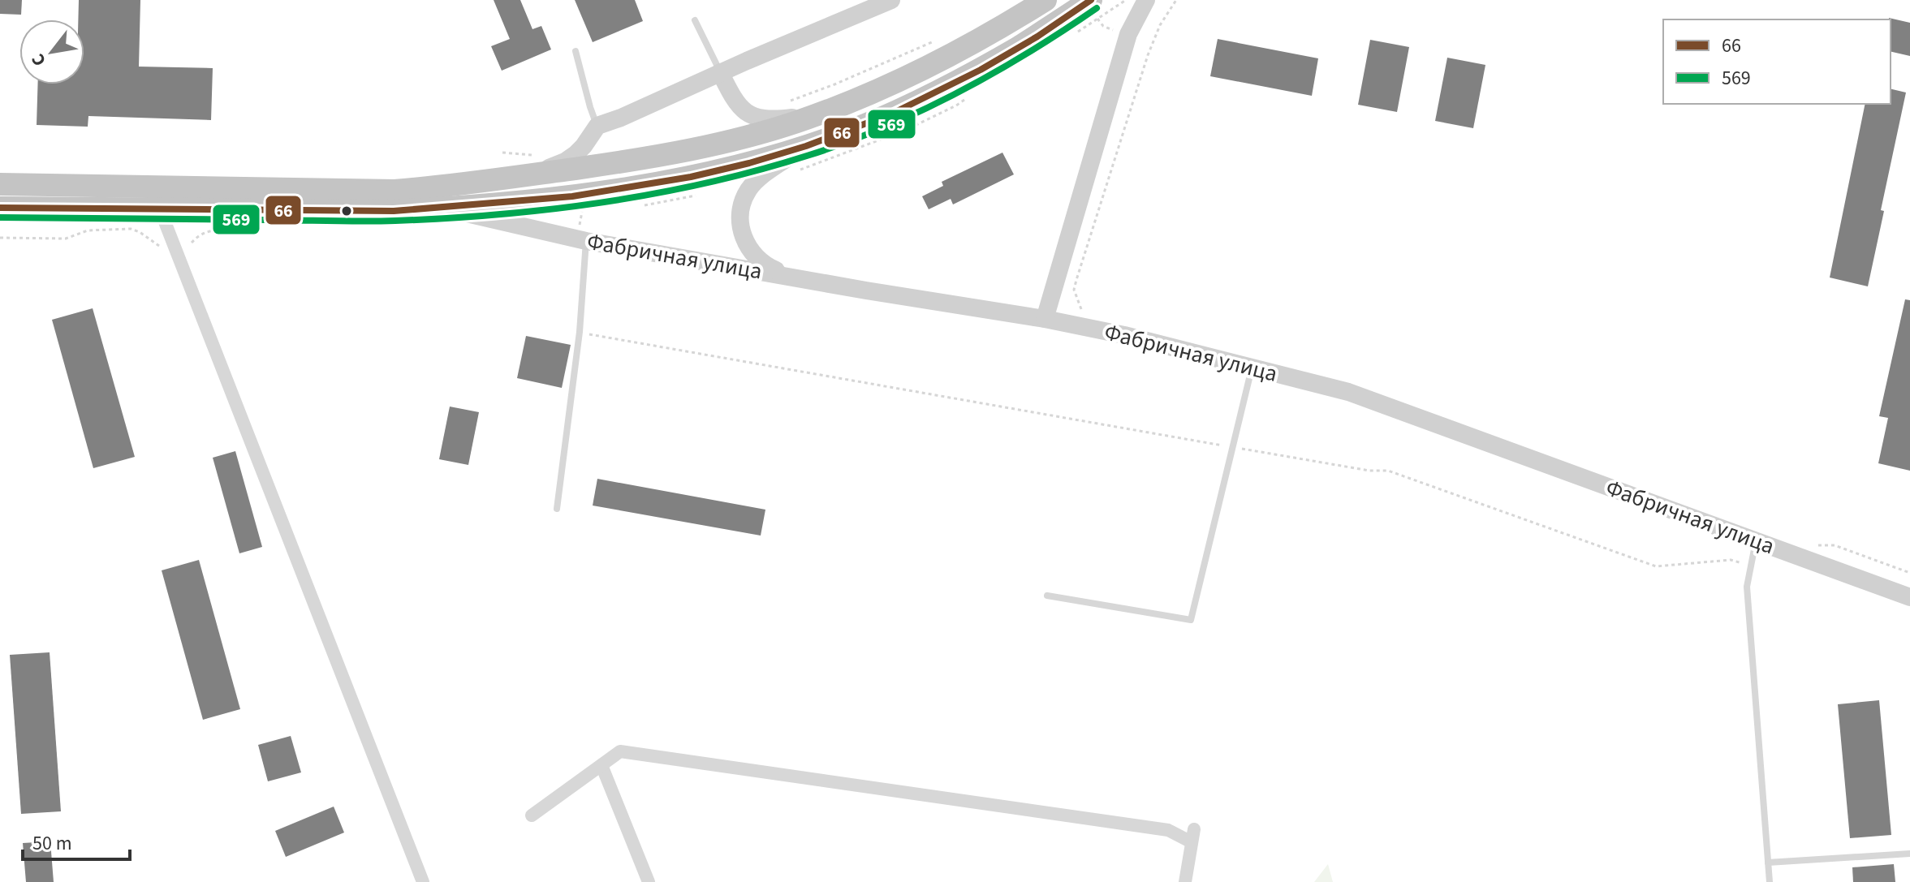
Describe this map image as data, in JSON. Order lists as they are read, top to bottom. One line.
{"streets":{"street":["Фабричная улица"]},"lines":["transit line 66","transit line 569"],"legend":["66","569"],"scale_bar":"50 m","north":"bottom left"}
